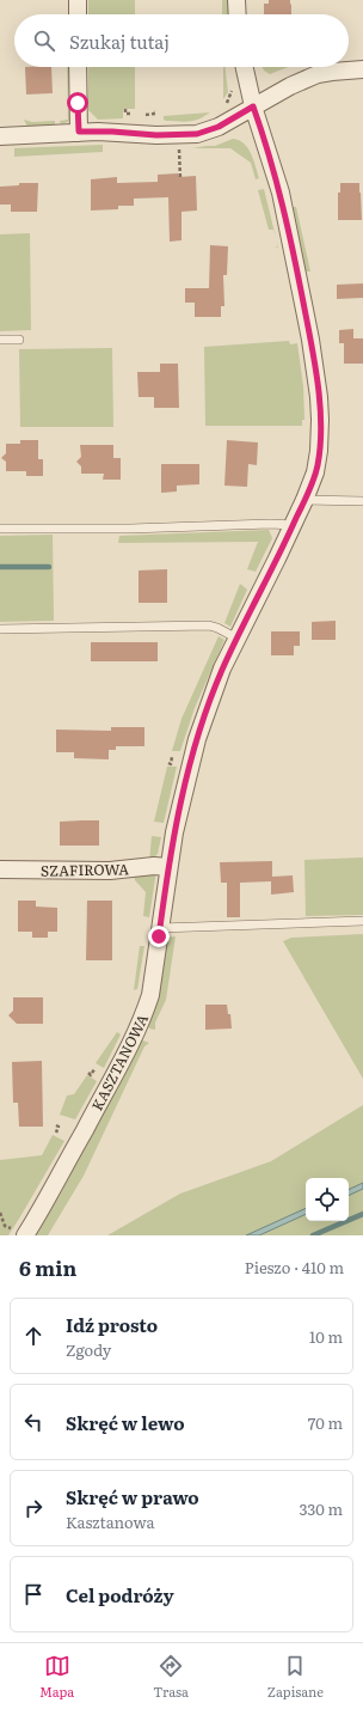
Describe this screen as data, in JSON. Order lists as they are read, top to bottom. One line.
{"streets":{"street":["SZAFIROWA","KASZTANOWA"]},"crossings":[["SZAFIROWA","KASZTANOWA"]],"page":{"search":"Szukaj tutaj","heading":["6 min","Pieszo · 410 m"],"list":[["Idź prosto","Zgody","10 m"],["Skręć w lewo","70 m"],["Skręć w prawo","Kasztanowa","330 m"],"Cel podróży"],"nav":["Mapa","Trasa","Zapisane"]}}
